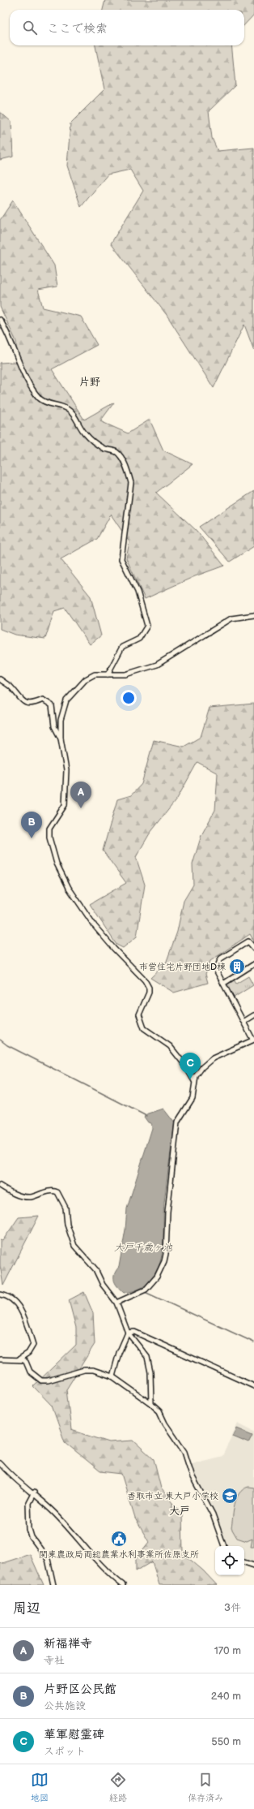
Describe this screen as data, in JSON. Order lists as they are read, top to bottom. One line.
{"districts":["片野","大戸"],"water":["大戸千歳ヶ池"],"places":{"building":["市営住宅片野団地D棟"],"school or university":["香取市立 東大戸小学校"],"public building":["関東農政局両総農業水利事業所佐原支所"]},"page":{"search":"ここで検索","pins":["A","B","C"],"heading":["周辺","3件"],"list":[{"mark":"A","name":"新福禅寺","note":"寺社","value":"170 m"},{"mark":"B","name":"片野区公民館","note":"公共施設","value":"240 m"},{"mark":"C","name":"華軍慰霊碑","note":"スポット","value":"550 m"}],"nav":["地図","経路","保存済み"]}}
